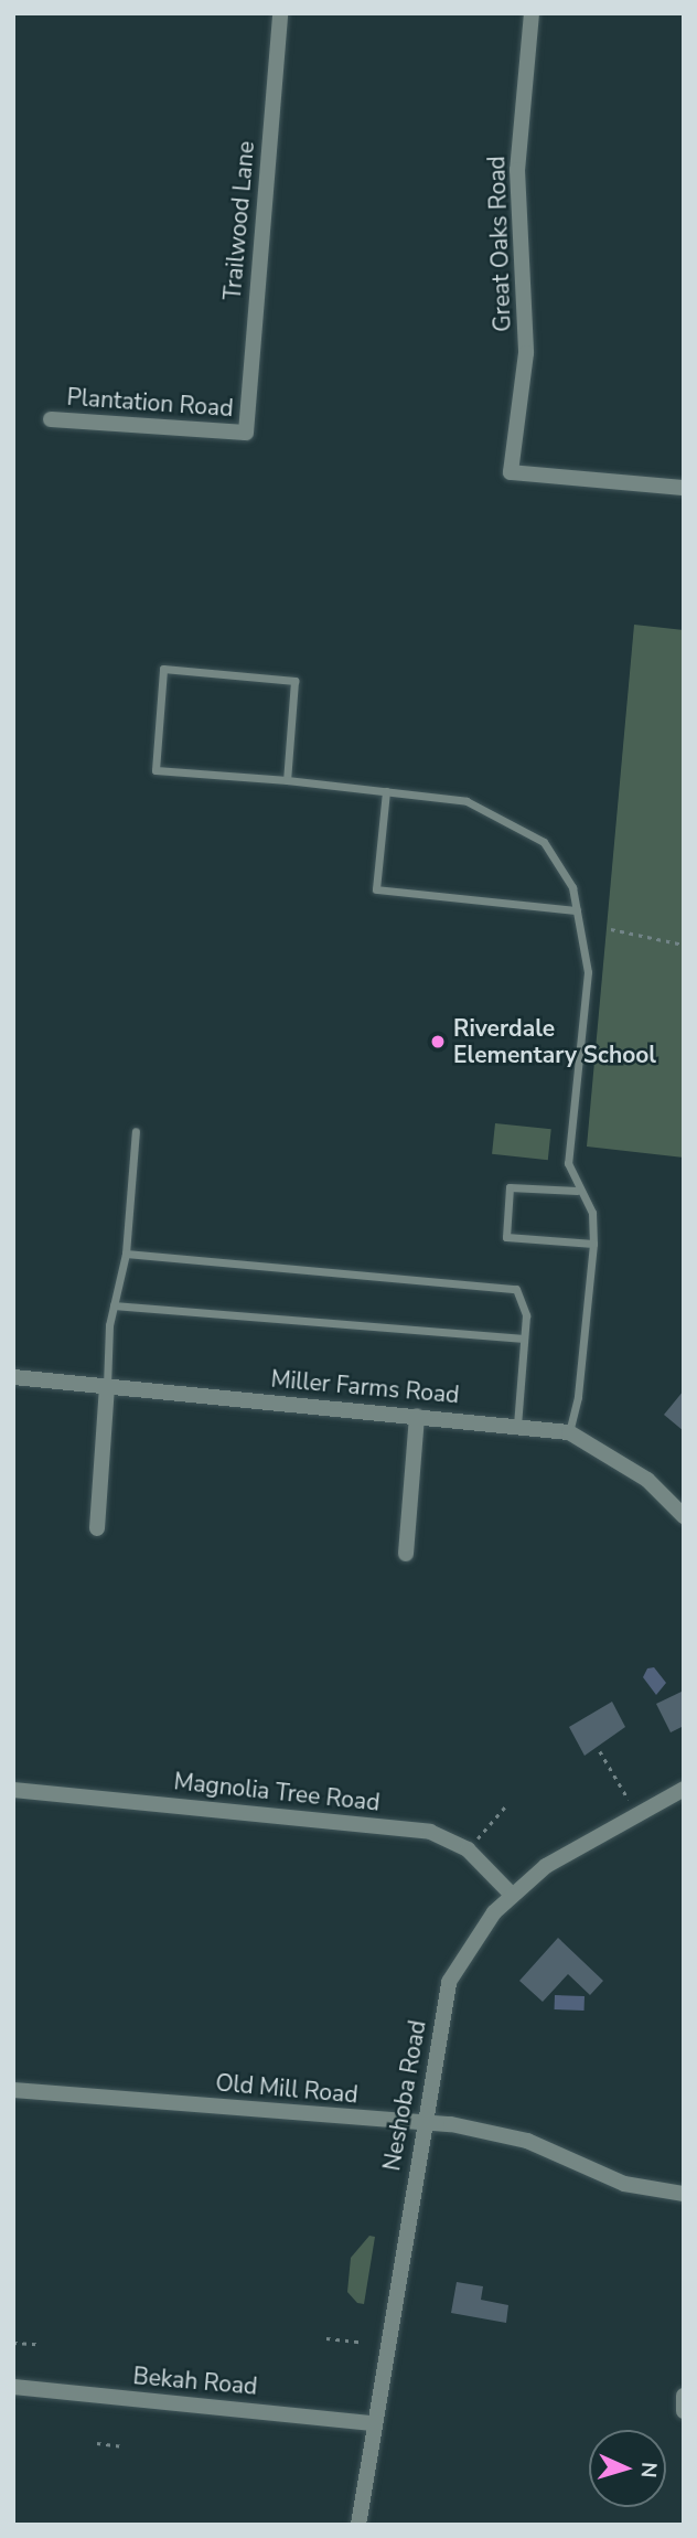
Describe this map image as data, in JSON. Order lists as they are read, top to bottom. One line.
{"streets":{"street":["Trailwood Lane","Great Oaks Road","Plantation Road","Miller Farms Road","Magnolia Tree Road","Old Mill Road","Neshoba Road","Bekah Road"]},"crossings":[["Trailwood Lane","Plantation Road"],["Magnolia Tree Road","Neshoba Road"],["Old Mill Road","Neshoba Road"],["Neshoba Road","Bekah Road"]],"places":["Riverdale Elementary School"],"north":"right"}
